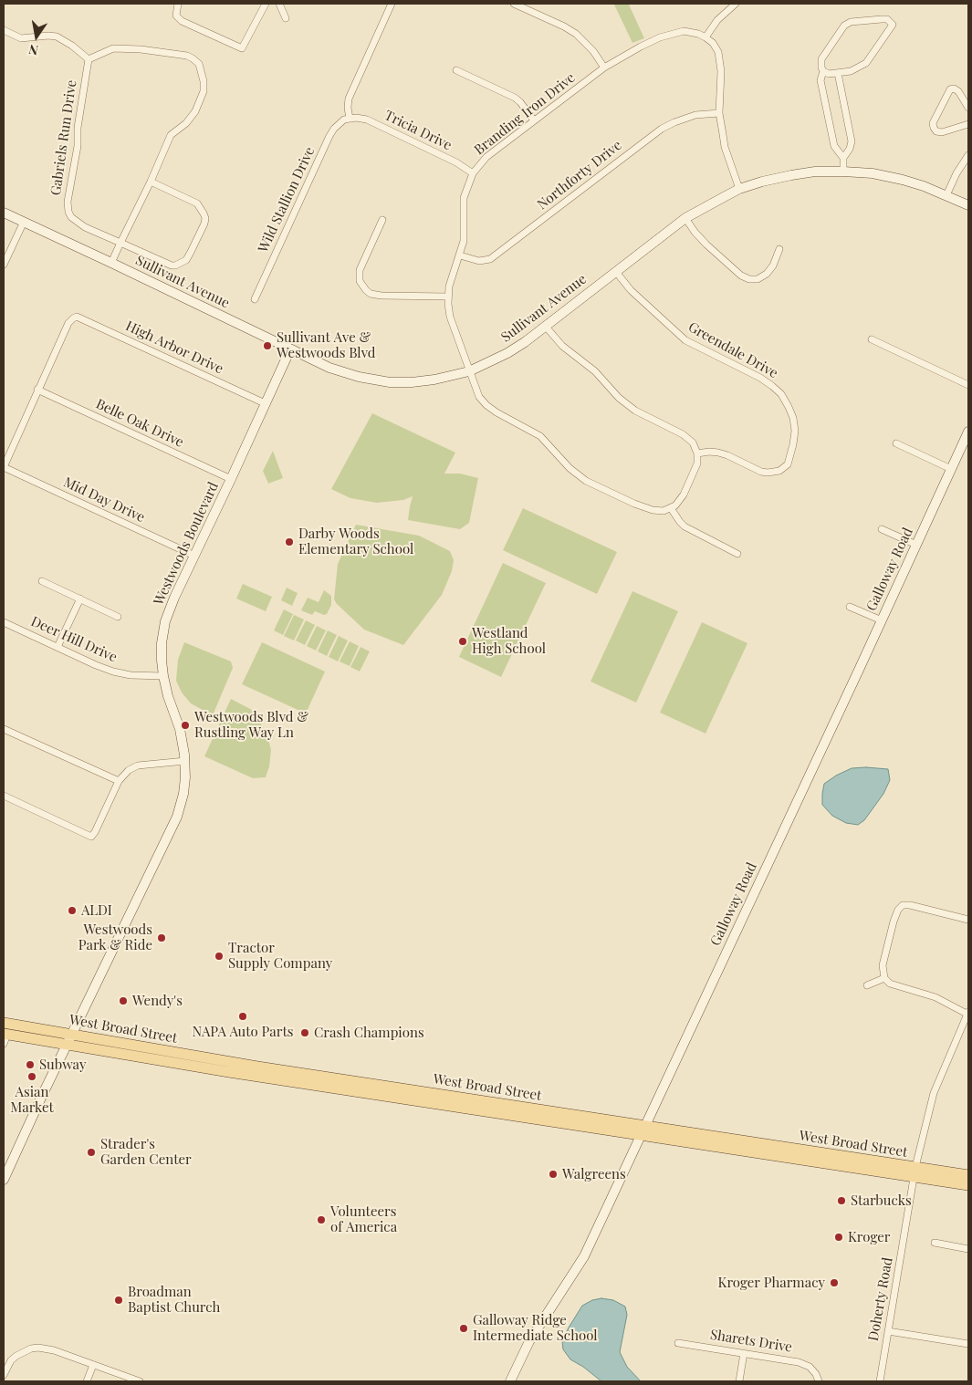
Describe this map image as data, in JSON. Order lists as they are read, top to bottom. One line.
{"streets":{"main road":["West Broad Street"],"street":["Branding Iron Drive","Tricia Drive","Gabriels Run Drive","Northforty Drive","Wild Stallion Drive","Sullivant Avenue","High Arbor Drive","Greendale Drive","Belle Oak Drive","Mid Day Drive","Westwoods Boulevard","Galloway Road","Deer Hill Drive","Doherty Road","Sharets Drive"]},"crossings":[["Branding Iron Drive","Tricia Drive"],["Branding Iron Drive","Northforty Drive"],["Branding Iron Drive","Sullivant Avenue"],["Tricia Drive","Wild Stallion Drive"],["Sullivant Avenue","Greendale Drive"],["Sullivant Avenue","Westwoods Boulevard"],["High Arbor Drive","Belle Oak Drive"],["High Arbor Drive","Westwoods Boulevard"],["Belle Oak Drive","Westwoods Boulevard"],["Mid Day Drive","Westwoods Boulevard"],["Westwoods Boulevard","Deer Hill Drive"],["Westwoods Boulevard","West Broad Street"],["Galloway Road","West Broad Street"],["West Broad Street","Doherty Road"]],"places":["Sullivant Ave & Westwoods Blvd","Darby Woods Elementary School","Westland High School","Westwoods Blvd & Rustling Way Ln","ALDI","Westwoods Park & Ride","Tractor Supply Company","Wendy's","NAPA Auto Parts","Crash Champions","Subway","Asian Market","Strader's Garden Center","Walgreens","Starbucks","Volunteers of America","Kroger","Kroger Pharmacy","Broadman Baptist Church","Galloway Ridge Intermediate School"],"north":"bottom"}
